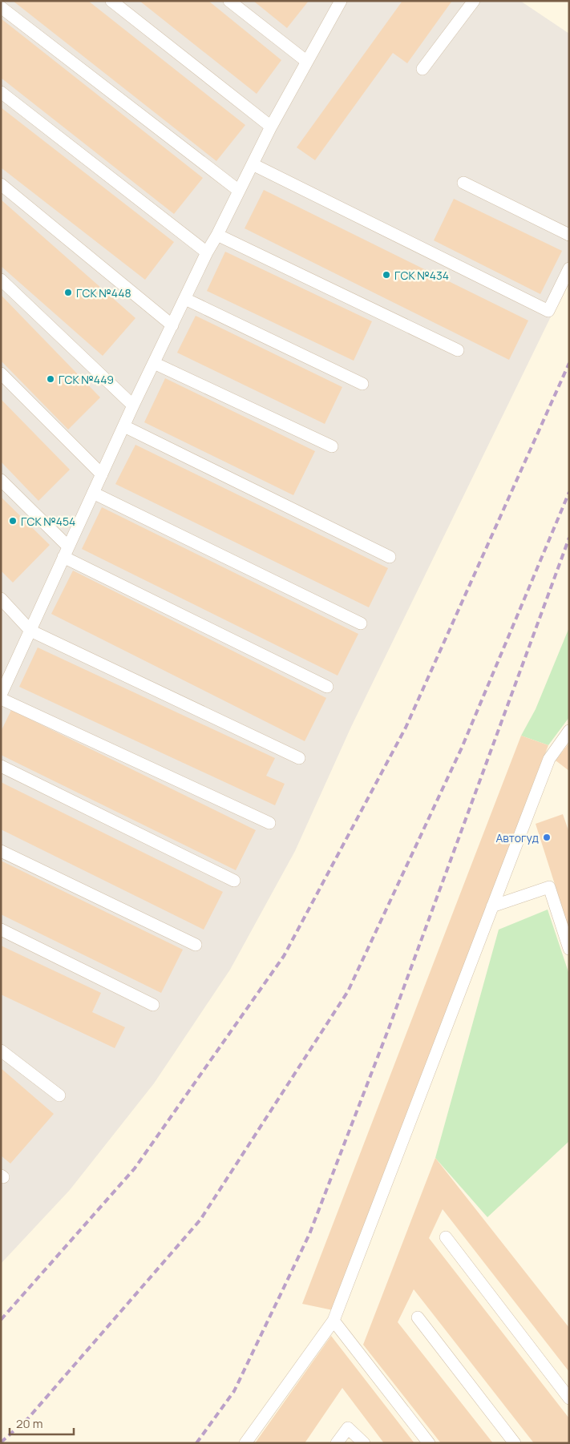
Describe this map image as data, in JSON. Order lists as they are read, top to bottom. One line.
{"places":["ГСК №434","ГСК №448","ГСК №449","ГСК №454","Автогуд"],"scale_bar":"20 m"}
